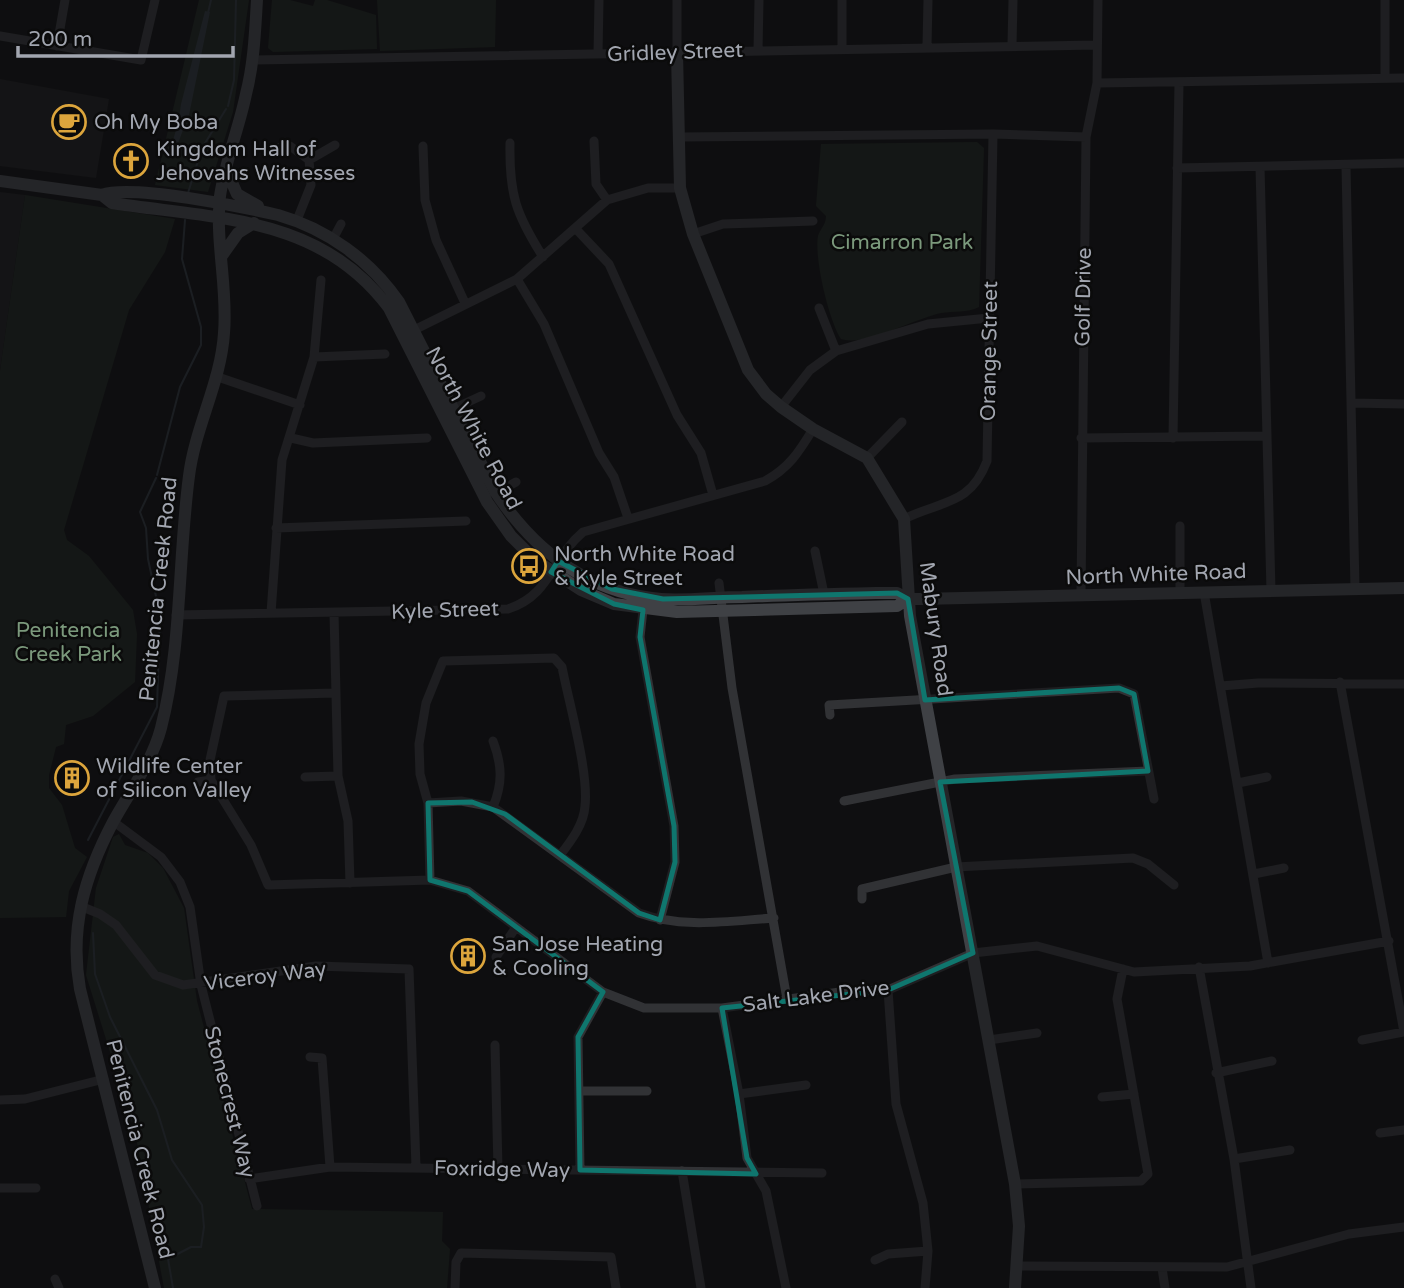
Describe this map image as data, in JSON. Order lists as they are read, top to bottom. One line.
{"streets":{"main road":["North White Road","Penitencia Creek Road","Mabury Road"],"street":["Gridley Street","Golf Drive","Orange Street","Kyle Street","Viceroy Way","Salt Lake Drive","Stonecrest Way","Foxridge Way"]},"crossings":[["Gridley Street","Golf Drive"],["Gridley Street","Penitencia Creek Road"],["Golf Drive","North White Road"],["Orange Street","Mabury Road"],["North White Road","Penitencia Creek Road"],["North White Road","Kyle Street"],["North White Road","Mabury Road"],["Penitencia Creek Road","Kyle Street"],["Penitencia Creek Road","Viceroy Way"],["Penitencia Creek Road","Stonecrest Way"],["Mabury Road","Salt Lake Drive"],["Viceroy Way","Stonecrest Way"],["Viceroy Way","Foxridge Way"],["Stonecrest Way","Foxridge Way"]],"parks":["Cimarron Park","Penitencia Creek Park"],"places":{"cafe":["Oh My Boba"],"church":["Kingdom Hall of Jehovahs Witnesses"],"bus stop":["North White Road & Kyle Street"],"building":["Wildlife Center of Silicon Valley","San Jose Heating & Cooling"]},"scale_bar":"200 m"}
